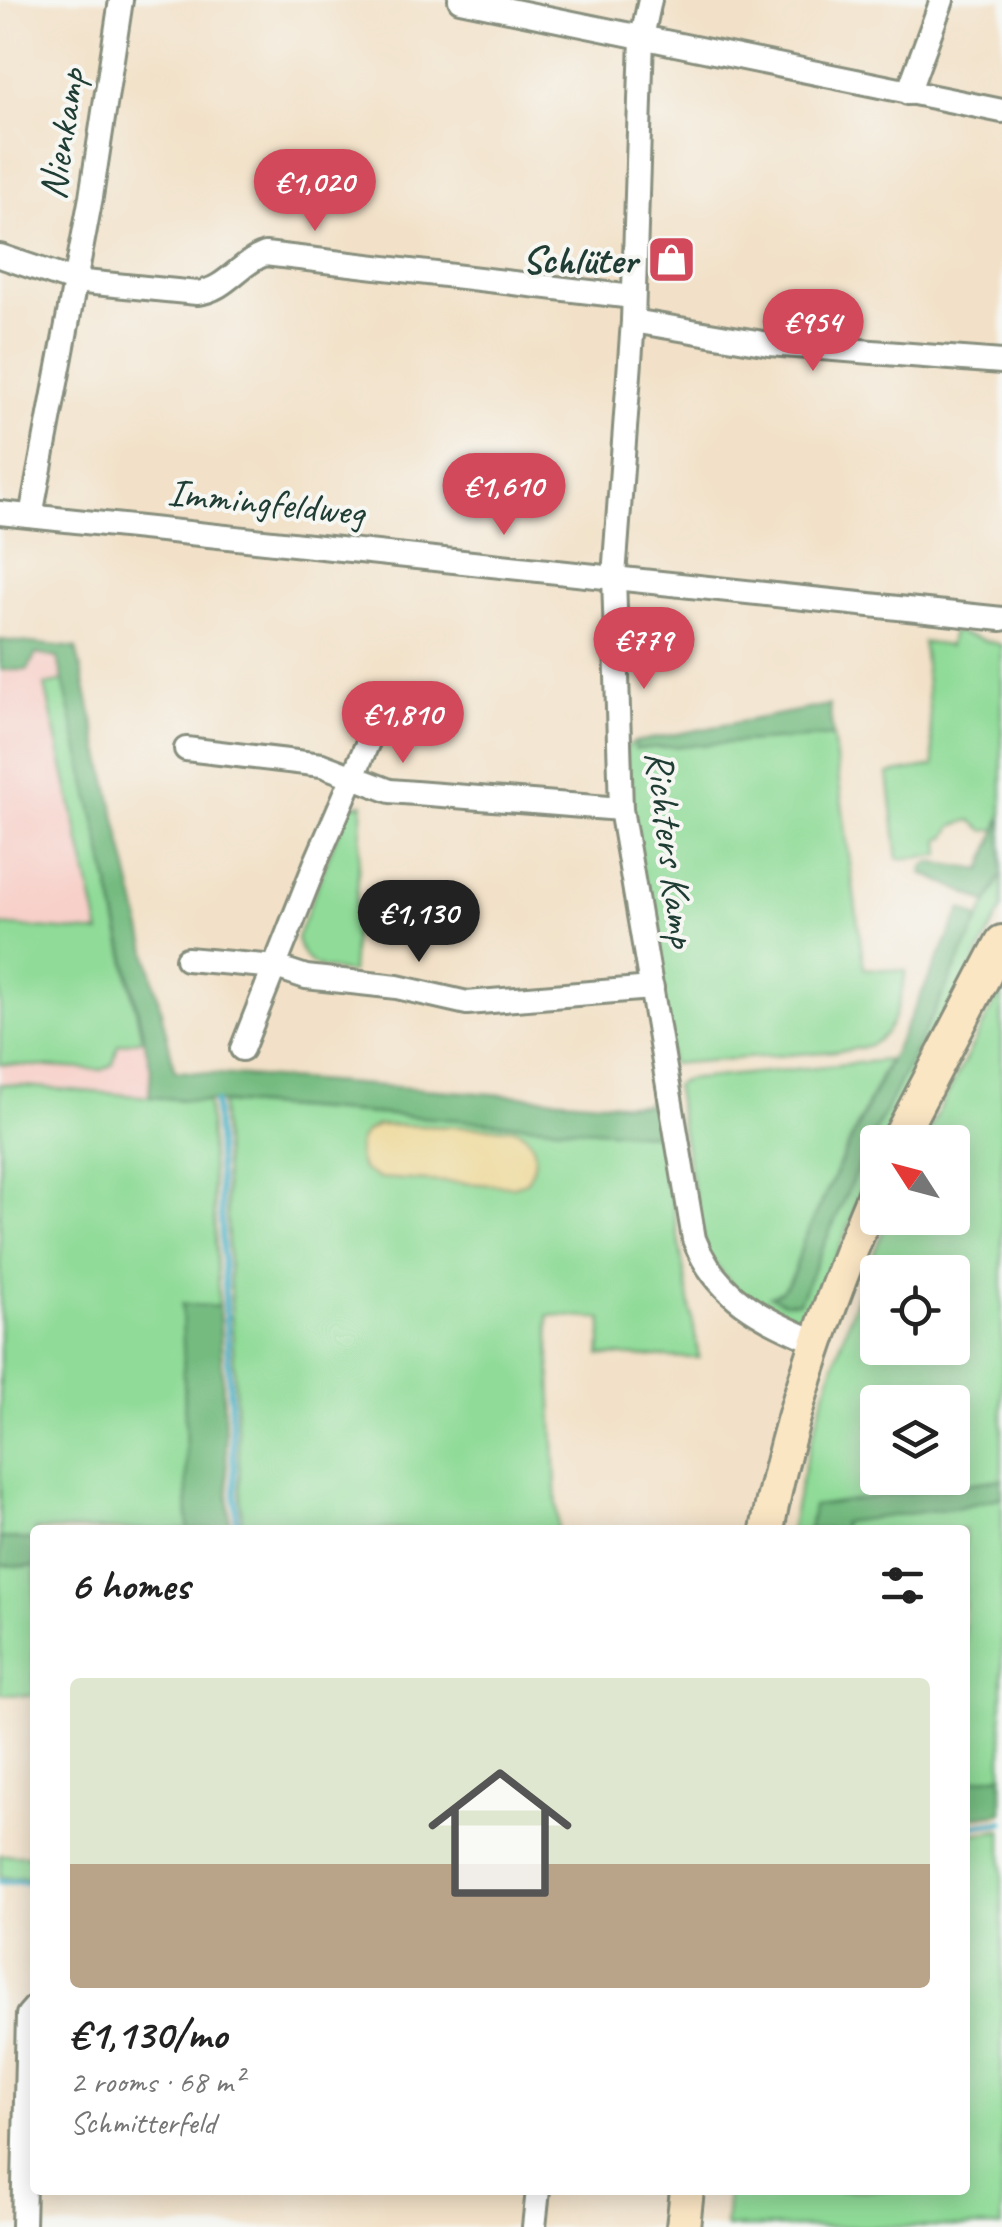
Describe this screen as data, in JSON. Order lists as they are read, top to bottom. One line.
{"streets":{"street":["Nienkamp","Immingfeldweg","Richters Kamp"]},"crossings":[["Nienkamp","Immingfeldweg"],["Immingfeldweg","Richters Kamp"]],"places":{"shop":["Schlüter"]},"north":"top left","page":{"price":["€1,020","€954","€1,610","€779","€1,810","€1,130"],"heading":"6 homes","list":[{"name":"€1,130/mo","note":"2 rooms · 68 m² · Schmitterfeld"}]}}
